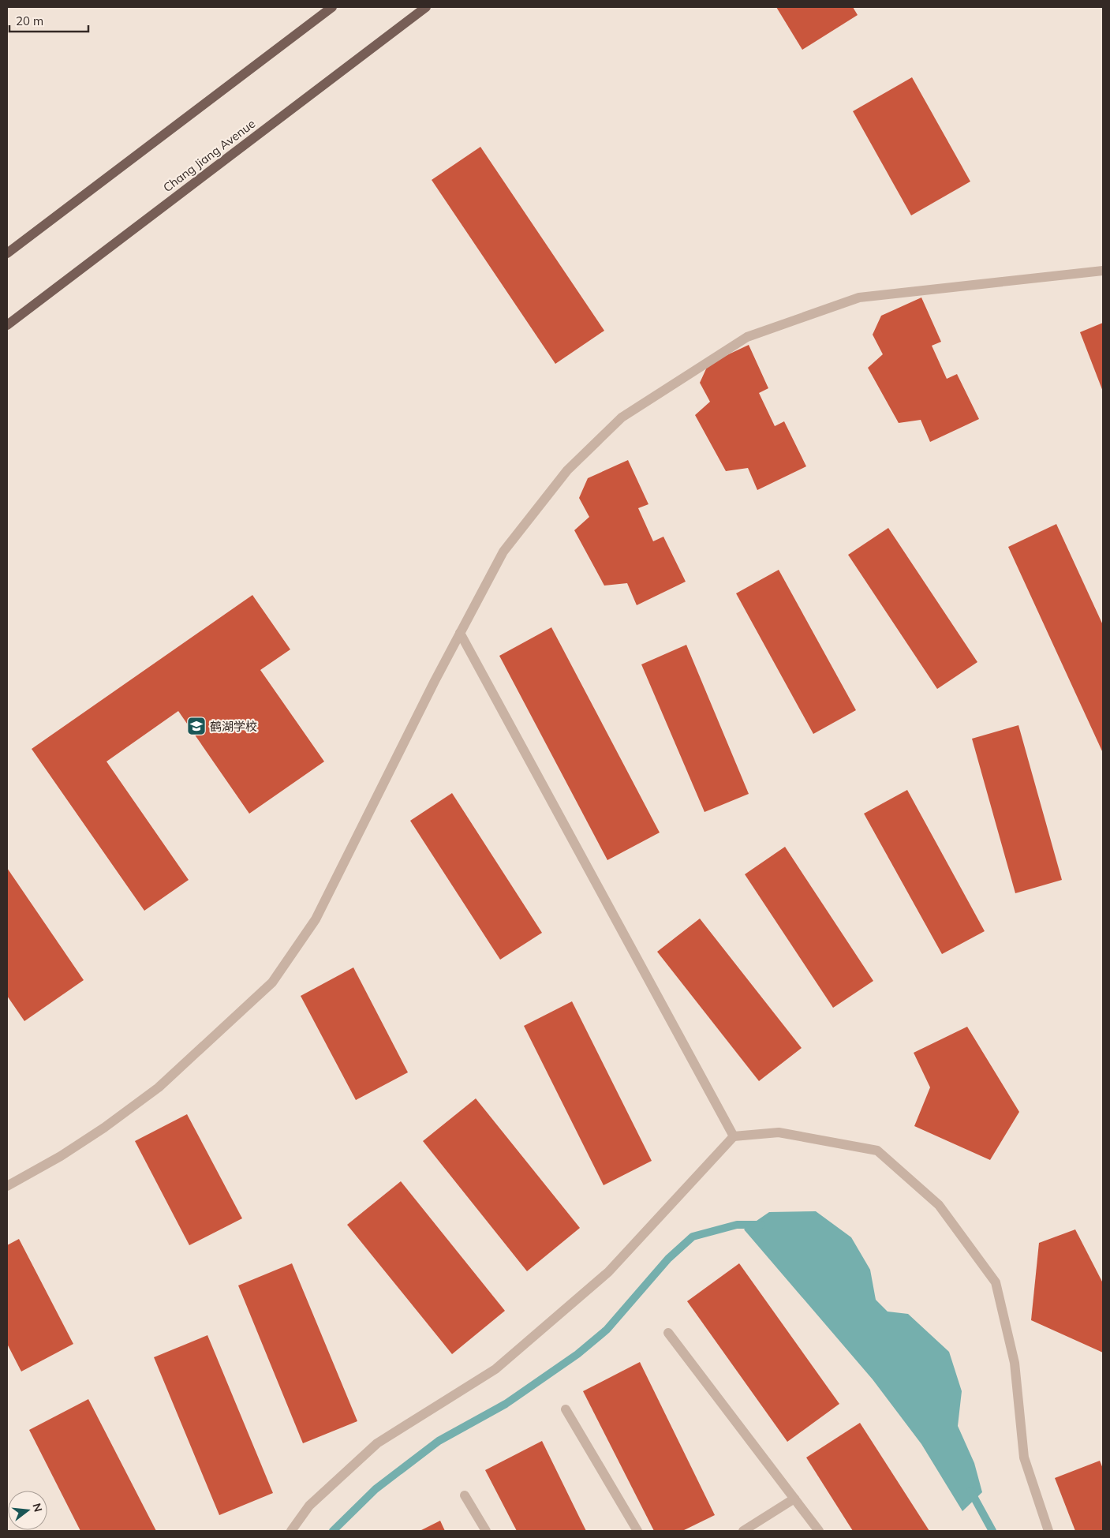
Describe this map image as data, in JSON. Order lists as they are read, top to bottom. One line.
{"streets":{"main road":["Chang Jiang Avenue"]},"places":{"school or university":["鹤湖学校"]},"scale_bar":"20 m","north":"right"}
